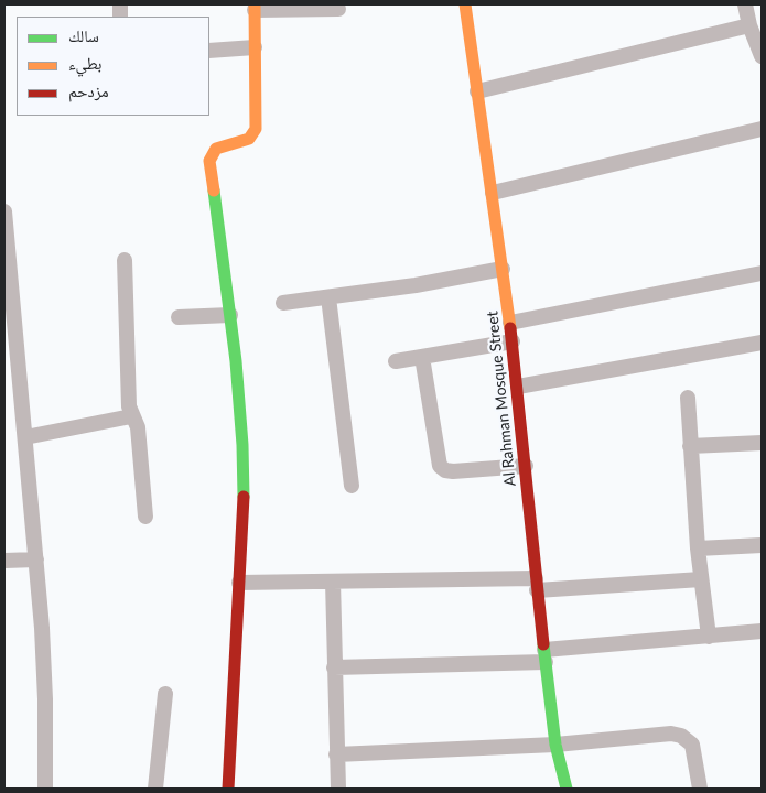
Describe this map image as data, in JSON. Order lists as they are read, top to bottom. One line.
{"streets":{"street":["Al Rahman Mosque Street"]},"legend":["سالك","بطيء","مزدحم"]}
